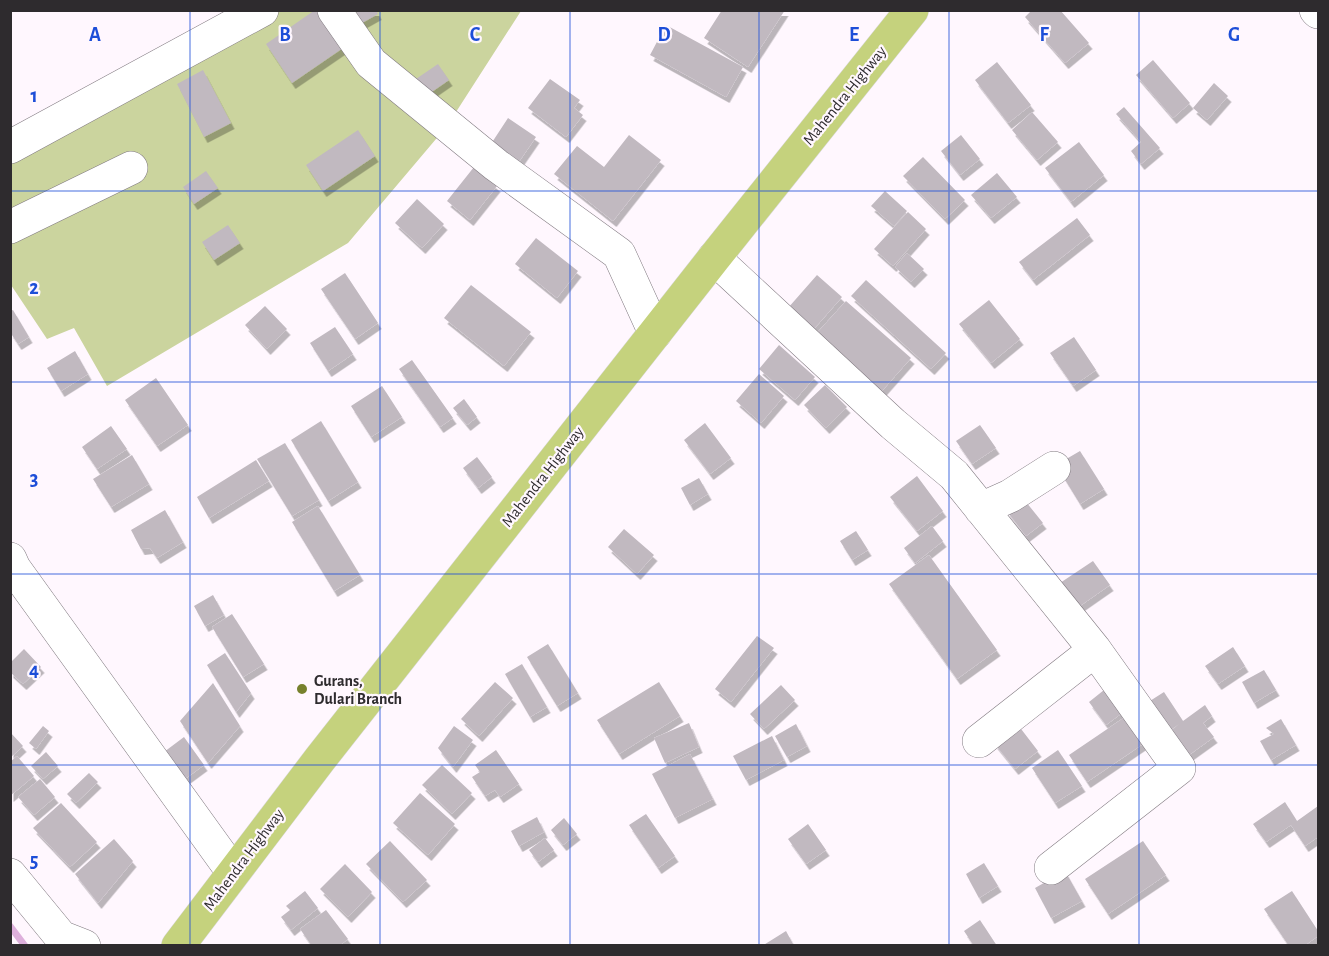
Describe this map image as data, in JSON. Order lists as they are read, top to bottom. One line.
{"streets":{"highway":["Mahendra Highway"]},"places":["Gurans, Dulari Branch"],"grid":{"columns":["A","B","C","D","E","F","G"],"rows":["1","2","3","4","5"]}}
